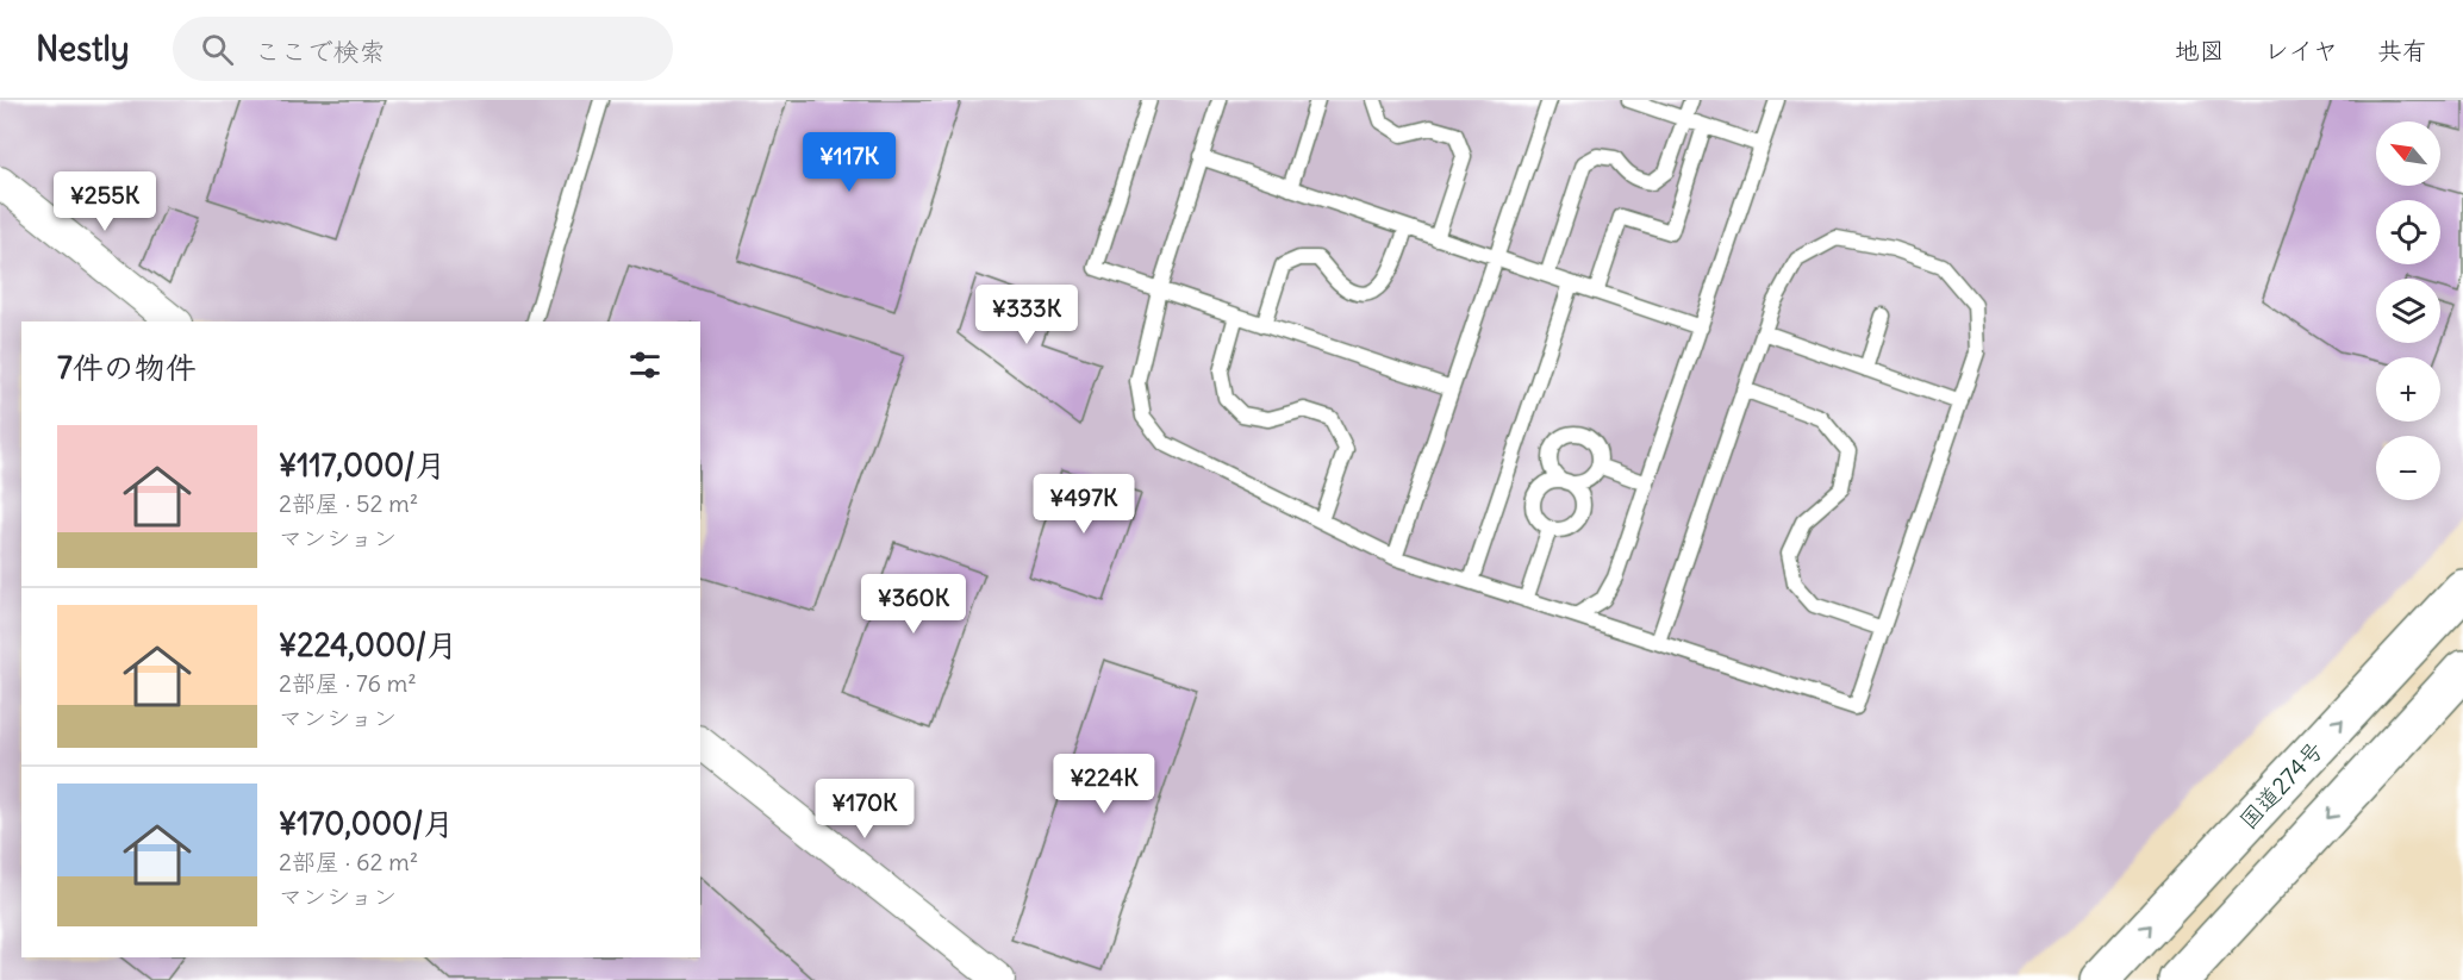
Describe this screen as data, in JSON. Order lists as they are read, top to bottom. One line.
{"streets":{"highway":["国道274号"]},"north":"top left","page":{"header":"Nestly","search":"ここで検索","nav":["地図","レイヤ","共有"],"map_buttons":["+","−"],"price":["¥117K","¥255K","¥333K","¥497K","¥360K","¥224K","¥170K"],"heading":"7件の物件","list":[{"name":"¥117,000/月","note":"2部屋 · 52 m² · マンション"},{"name":"¥224,000/月","note":"2部屋 · 76 m² · マンション"},{"name":"¥170,000/月","note":"2部屋 · 62 m² · マンション"}]}}
